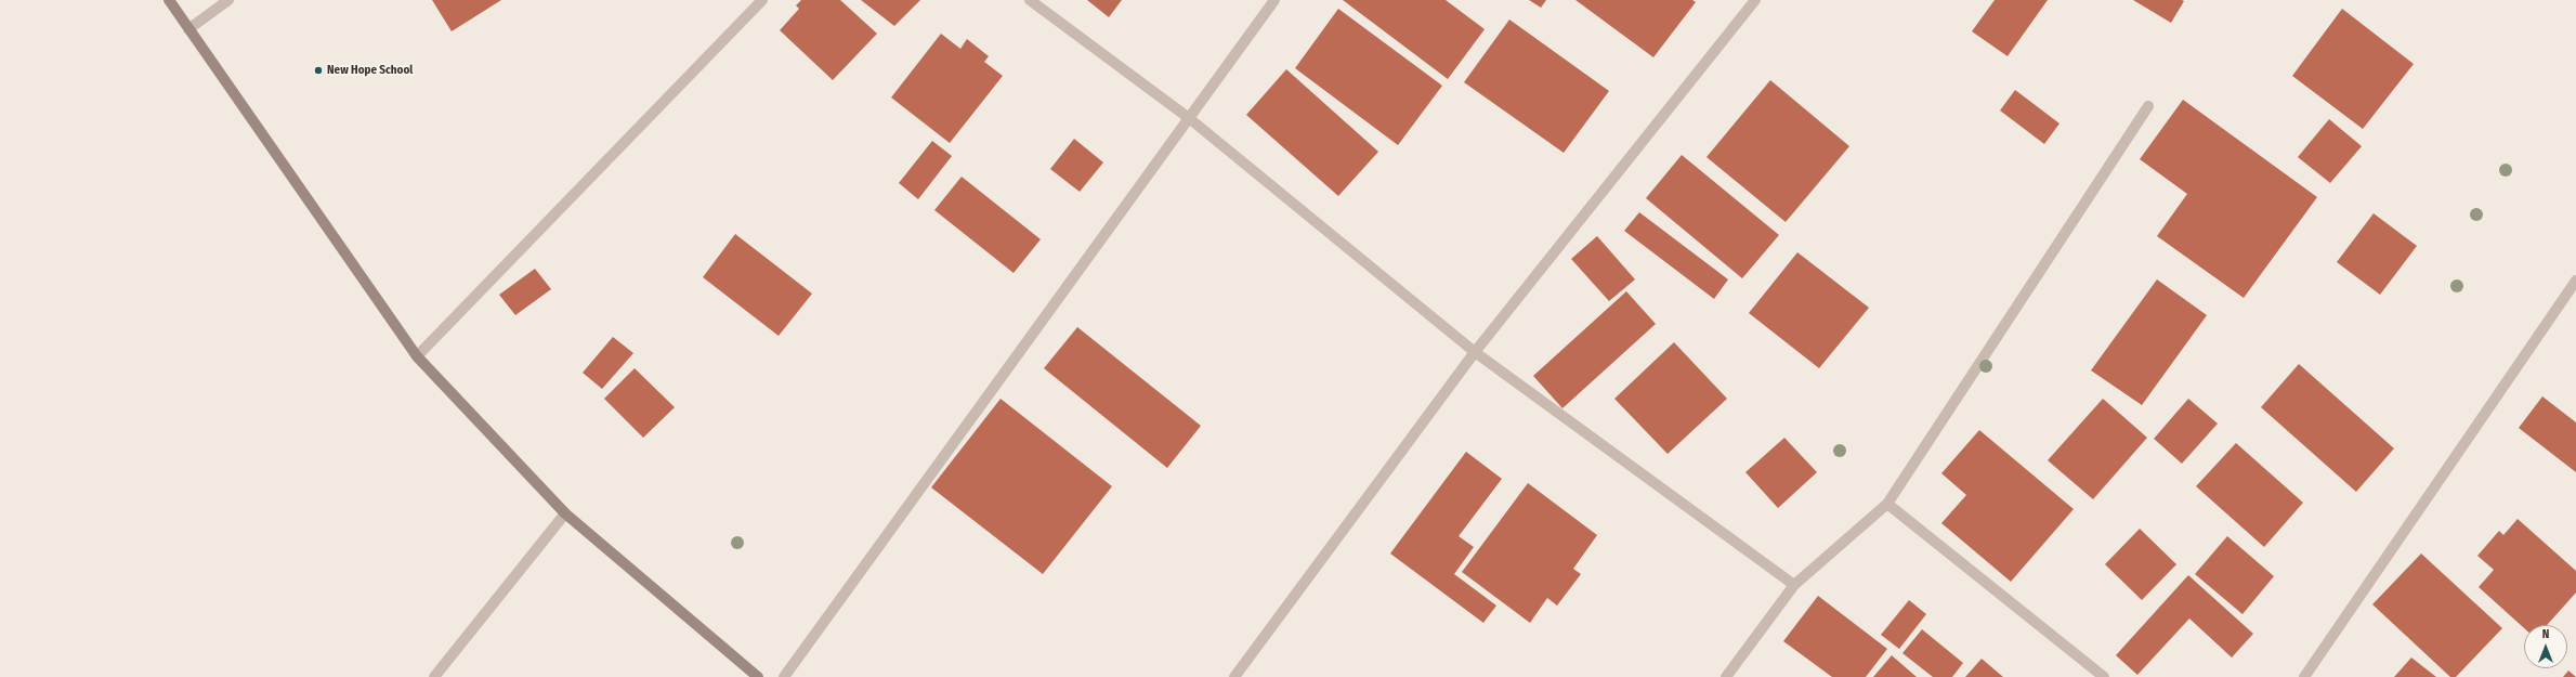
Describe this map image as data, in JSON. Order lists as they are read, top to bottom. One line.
{"places":["New Hope School"],"north":"top"}
